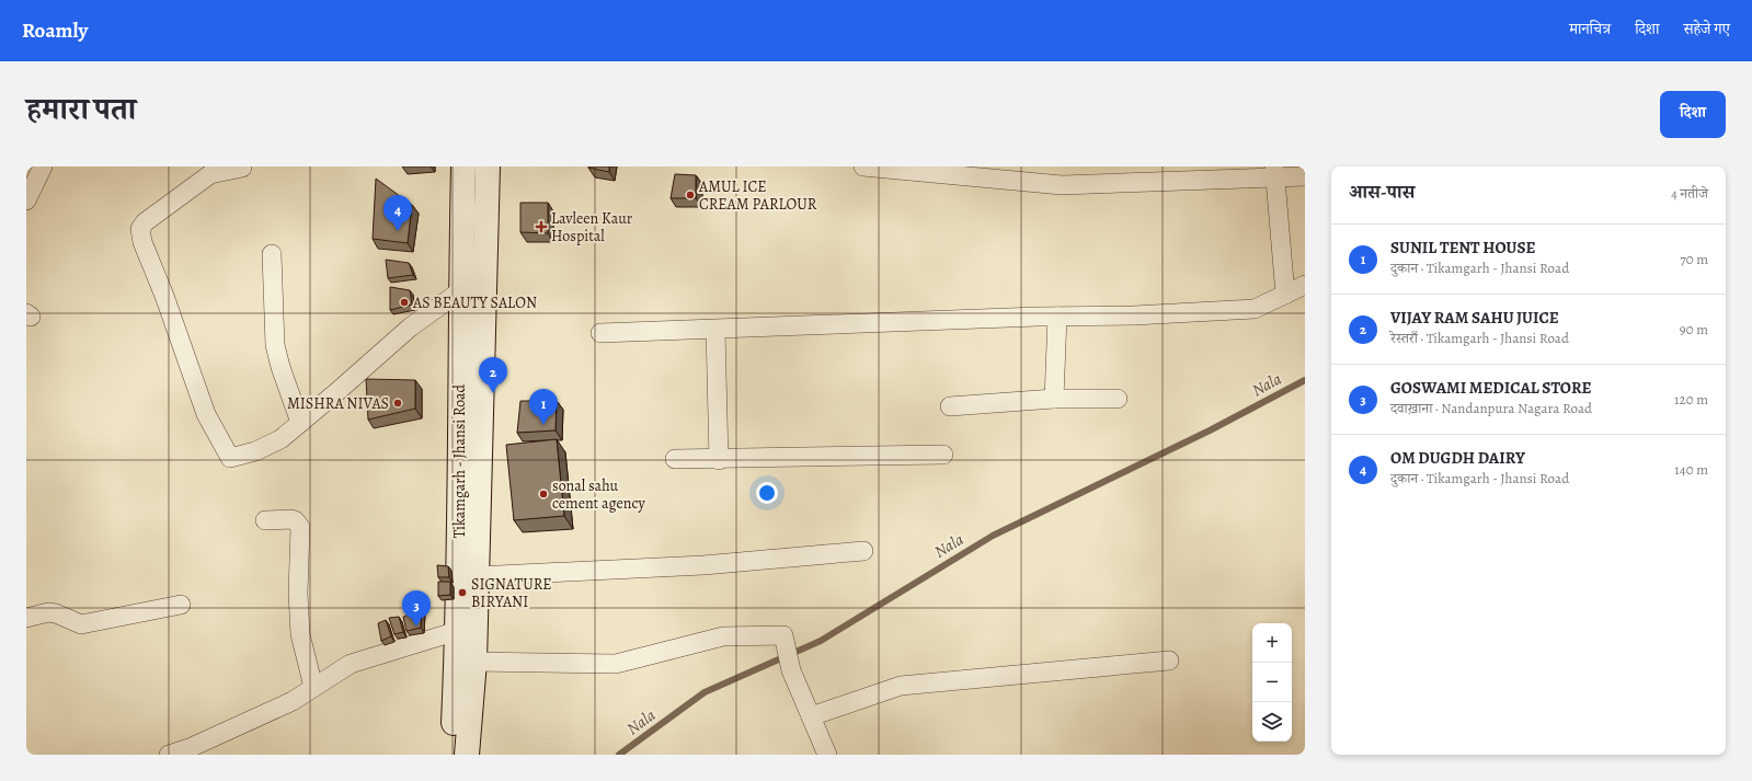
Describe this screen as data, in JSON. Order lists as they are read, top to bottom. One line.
{"streets":{"street":["Tikamgarh - Jhansi Road"]},"water":["Nala"],"places":{"other":["AMUL ICE CREAM PARLOUR","AS BEAUTY SALON","MISHRA NIVAS","sonal sahu cement agency","SIGNATURE BIRYANI"],"health":["Lavleen Kaur Hospital"]},"page":{"header":"Roamly","nav":["मानचित्र","दिशा","सहेजे गए"],"title":"हमारा पता","buttons":"दिशा","heading":["आस-पास","4 नतीजे"],"pins":["4","2","1","3"],"list":[{"mark":"1","name":"SUNIL TENT HOUSE","note":"दुकान · Tikamgarh - Jhansi Road","value":"70 m"},{"mark":"2","name":"VIJAY RAM SAHU JUICE","note":"रेस्तराँ · Tikamgarh - Jhansi Road","value":"90 m"},{"mark":"3","name":"GOSWAMI MEDICAL STORE","note":"दवाख़ाना · Nandanpura Nagara Road","value":"120 m"},{"mark":"4","name":"OM DUGDH DAIRY","note":"दुकान · Tikamgarh - Jhansi Road","value":"140 m"}],"map_buttons":["+","−"]}}
